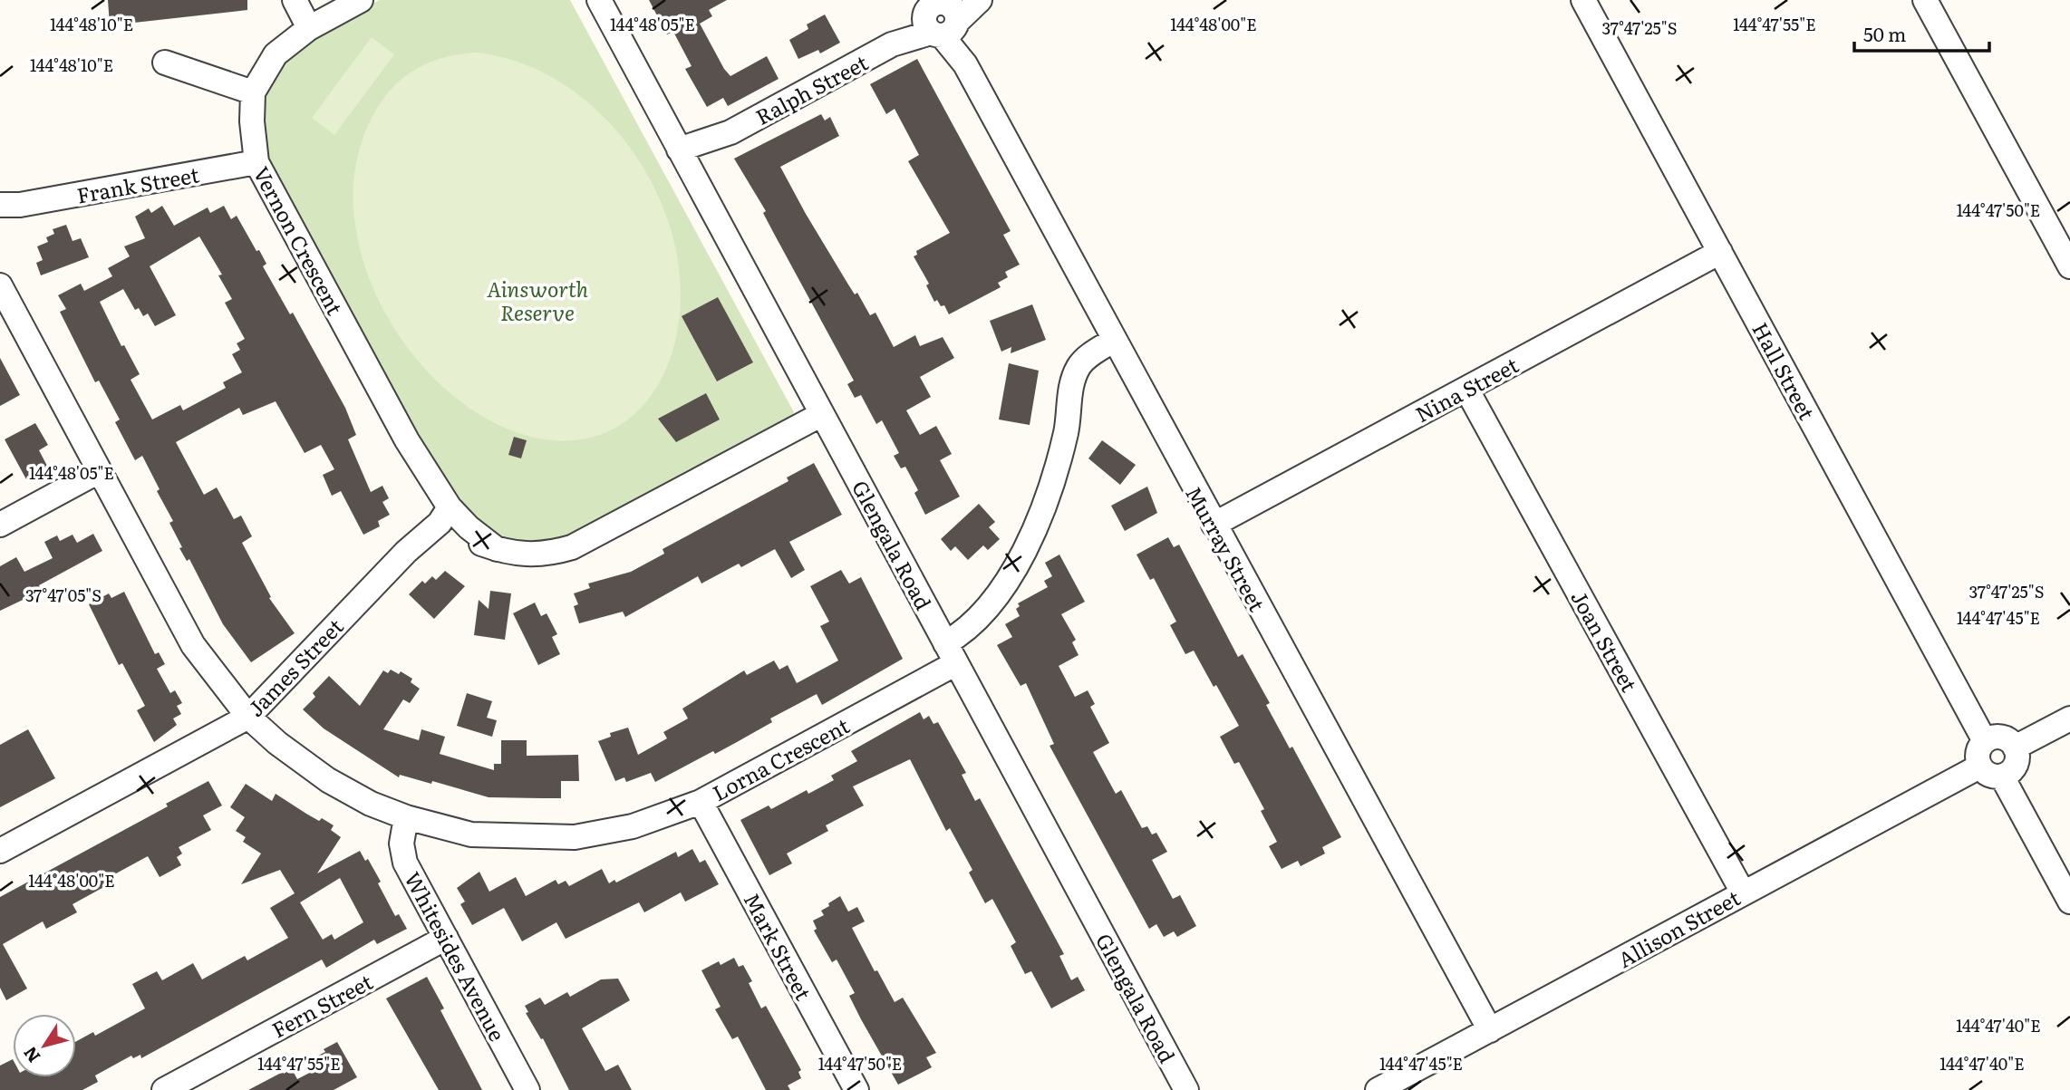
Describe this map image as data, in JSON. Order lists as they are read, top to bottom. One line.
{"streets":{"street":["Ralph Street","Frank Street","Vernon Crescent","Hall Street","Nina Street","Glengala Road","Murray Street","Joan Street","James Street","Lorna Crescent","Allison Street","Mark Street","Whitesides Avenue","Fern Street"]},"crossings":[["Ralph Street","Glengala Road"],["Ralph Street","Murray Street"],["Frank Street","Vernon Crescent"],["Vernon Crescent","Glengala Road"],["Vernon Crescent","James Street"],["Hall Street","Nina Street"],["Hall Street","Allison Street"],["Nina Street","Murray Street"],["Nina Street","Joan Street"],["Glengala Road","Lorna Crescent"],["Murray Street","Lorna Crescent"],["Murray Street","Allison Street"],["Joan Street","Allison Street"],["James Street","Lorna Crescent"],["Lorna Crescent","Mark Street"],["Lorna Crescent","Whitesides Avenue"],["Whitesides Avenue","Fern Street"]],"parks":["Ainsworth Reserve"],"scale_bar":"50 m","north":"bottom left","coordinates":["144°48'10\"E","144°48'05\"E","144°48'00\"E","144°47'55\"E","37°47'25\"S","144°47'50\"E","37°47'05\"S","144°47'45\"E","144°47'40\"E"]}
